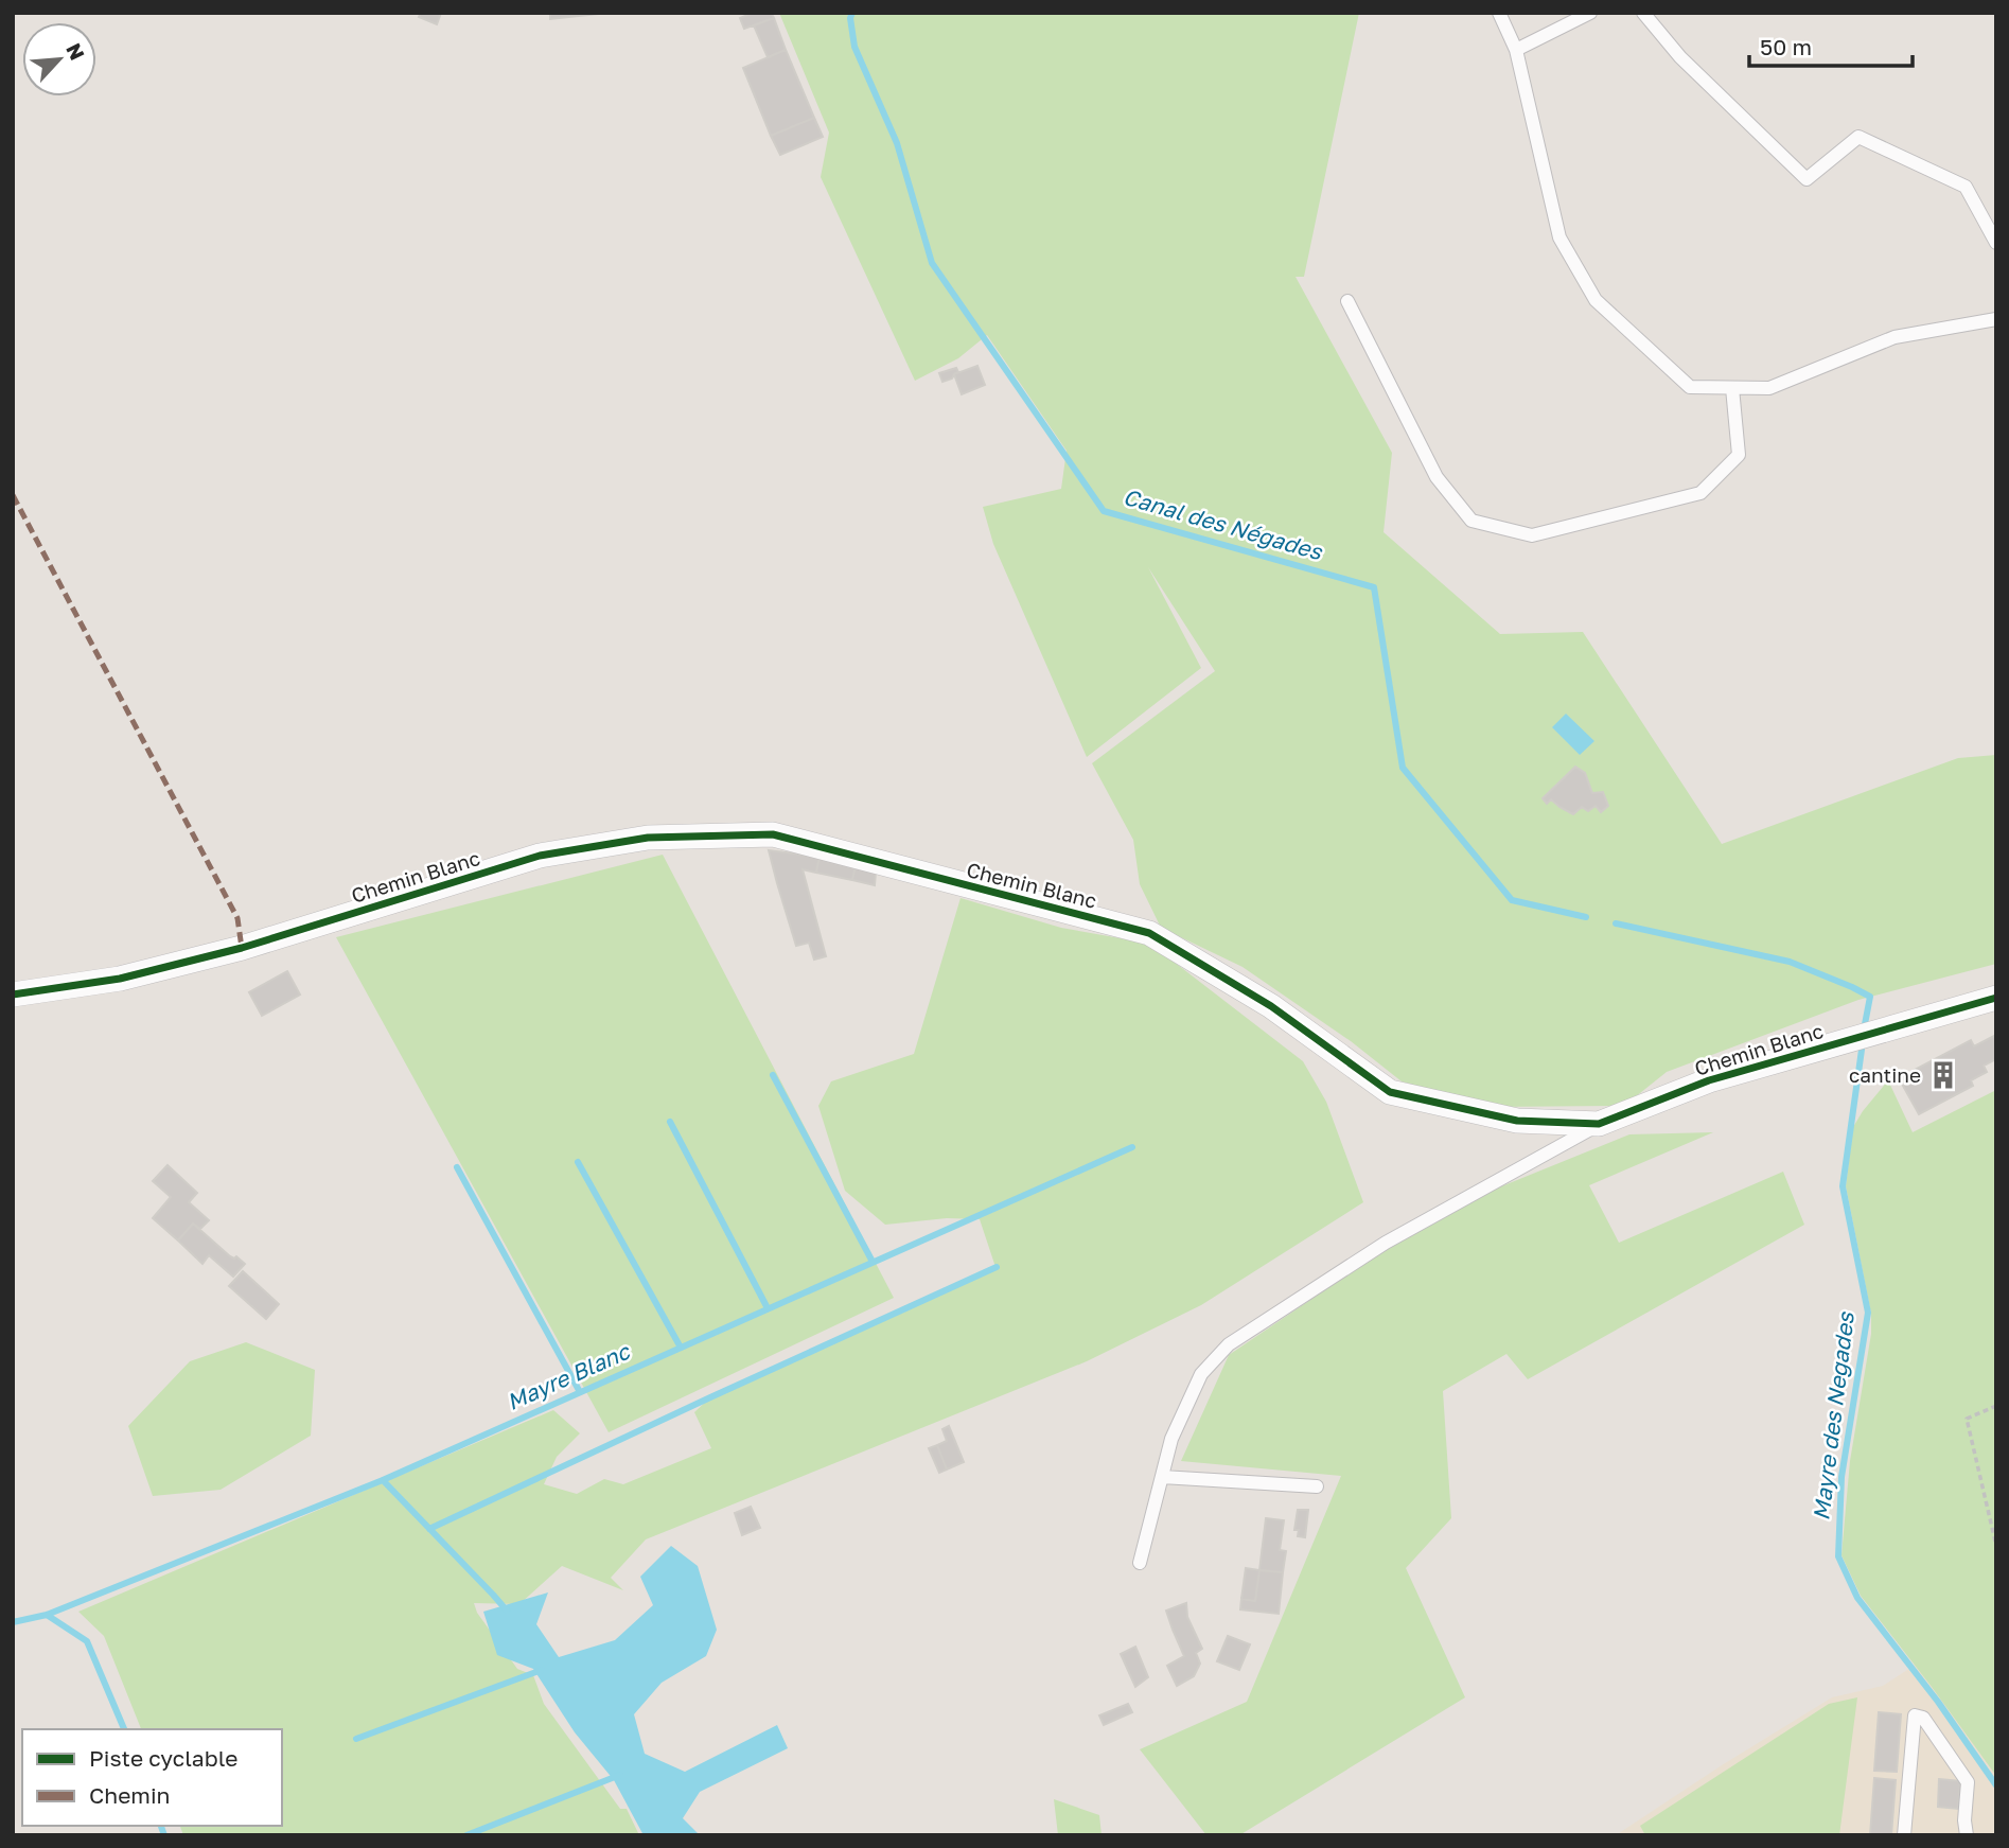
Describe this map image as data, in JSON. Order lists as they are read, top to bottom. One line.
{"streets":{"street":["Chemin Blanc"]},"water":["Canal des Négades","Mayre Blanc","Mayre des Negades"],"places":{"building":["cantine"]},"legend":["Piste cyclable","Chemin"],"scale_bar":"50 m","north":"top right"}
